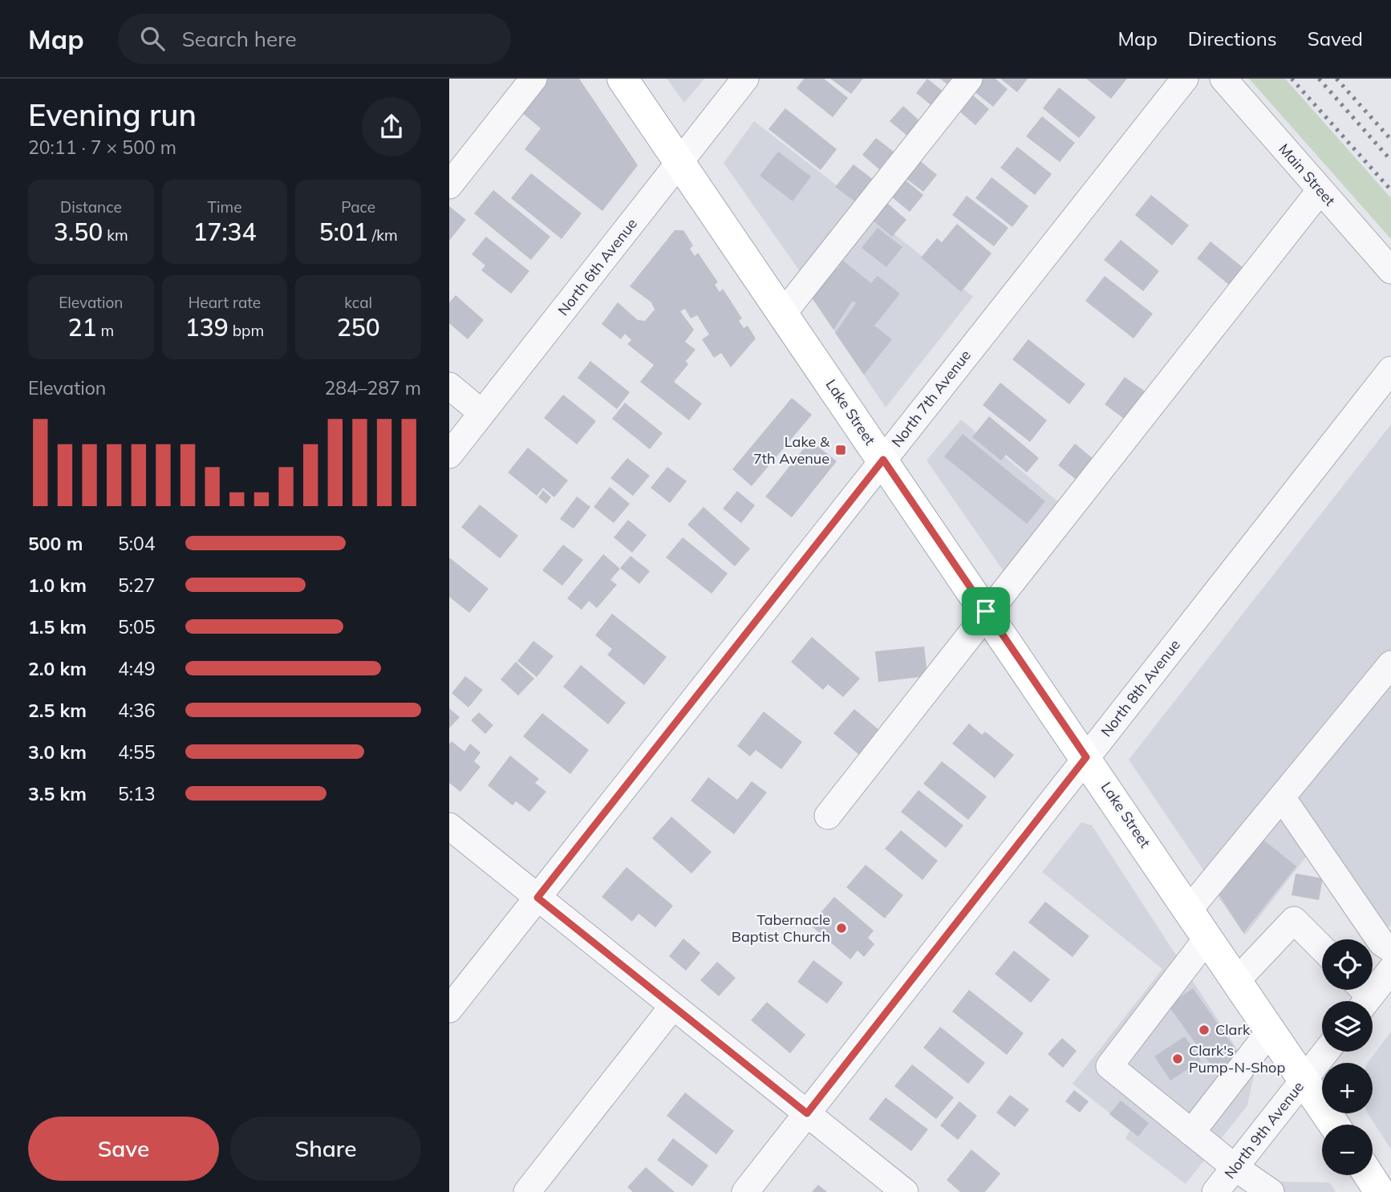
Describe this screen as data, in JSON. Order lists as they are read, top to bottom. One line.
{"streets":{"main road":["Lake Street"],"street":["Main Street","North 6th Avenue","North 7th Avenue","North 8th Avenue","North 9th Avenue"]},"crossings":[["North 6th Avenue","Lake Street"],["North 7th Avenue","Lake Street"],["Lake Street","North 8th Avenue"],["Lake Street","North 9th Avenue"]],"places":{"transit":["Lake & 7th Avenue"],"other":["Tabernacle Baptist Church","Clark","Clark's Pump-N-Shop"]},"page":{"header":"Map","search":"Search here","nav":["Map","Directions","Saved"],"heading":["Evening run","20:11 · 7 × 500 m"],"stats":[["Distance","3.50 km"],["Time","17:34"],["Pace","5:01 /km"],["Elevation","21 m"],["Heart rate","139 bpm"],["kcal","250"]],"chart":["Elevation","284–287 m"],"list":[{"name":"500 m","note":"5:04"},{"name":"1.0 km","note":"5:27"},{"name":"1.5 km","note":"5:05"},{"name":"2.0 km","note":"4:49"},{"name":"2.5 km","note":"4:36"},{"name":"3.0 km","note":"4:55"},{"name":"3.5 km","note":"5:13"}],"map_buttons":["+","−"],"buttons":["Save","Share"]}}
